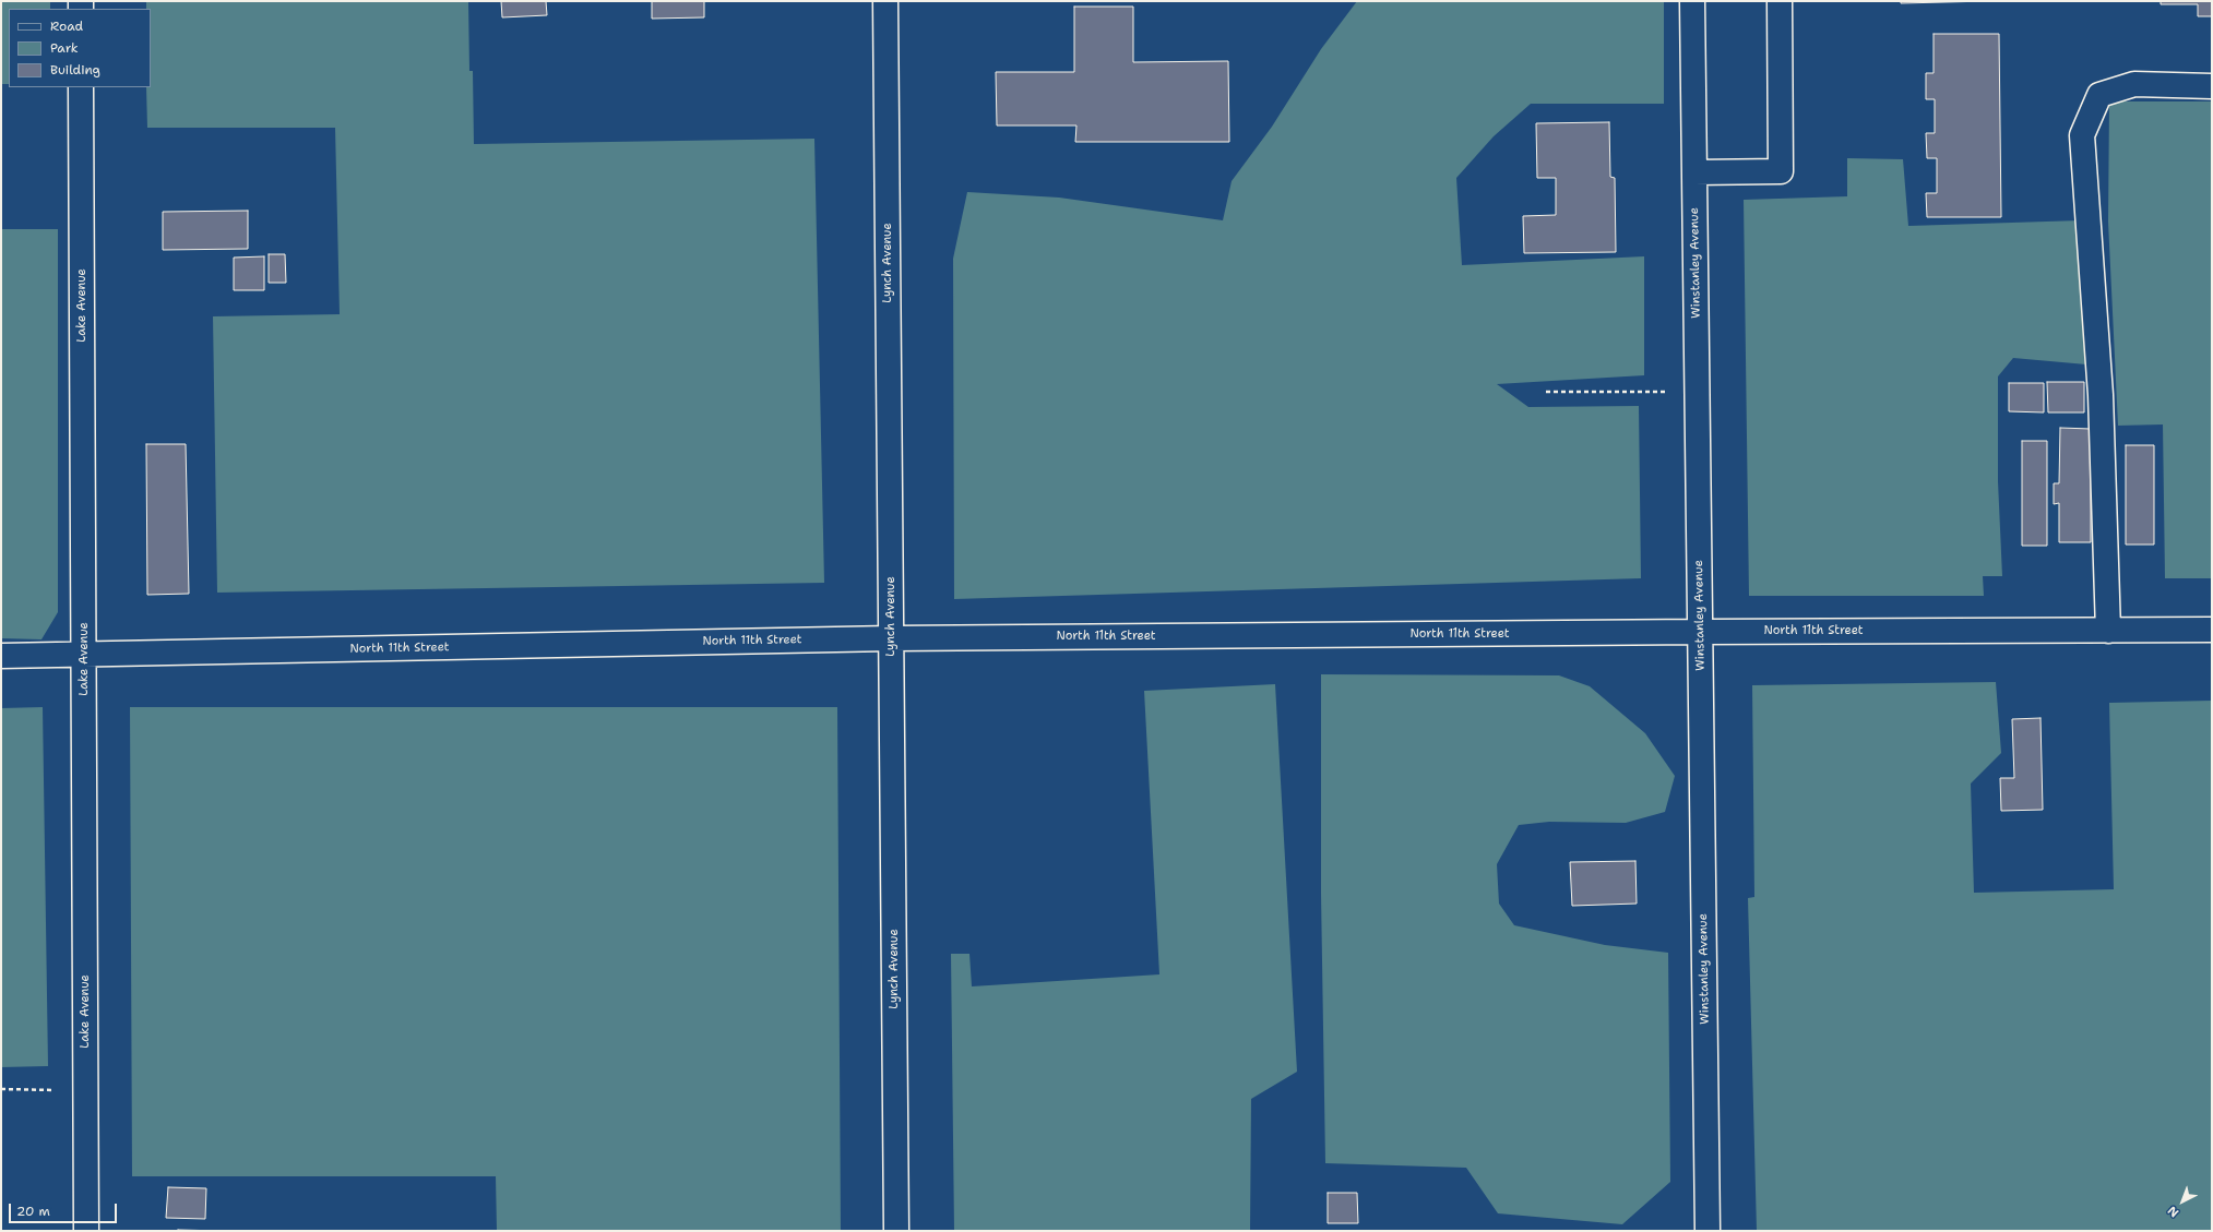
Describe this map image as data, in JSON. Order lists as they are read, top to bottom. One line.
{"streets":{"street":["Lynch Avenue","Winstanley Avenue","Lake Avenue","North 11th Street"]},"crossings":[["Lynch Avenue","North 11th Street"],["Winstanley Avenue","North 11th Street"],["Lake Avenue","North 11th Street"]],"legend":["Road","Park","Building"],"scale_bar":"20 m","north":"bottom left"}
